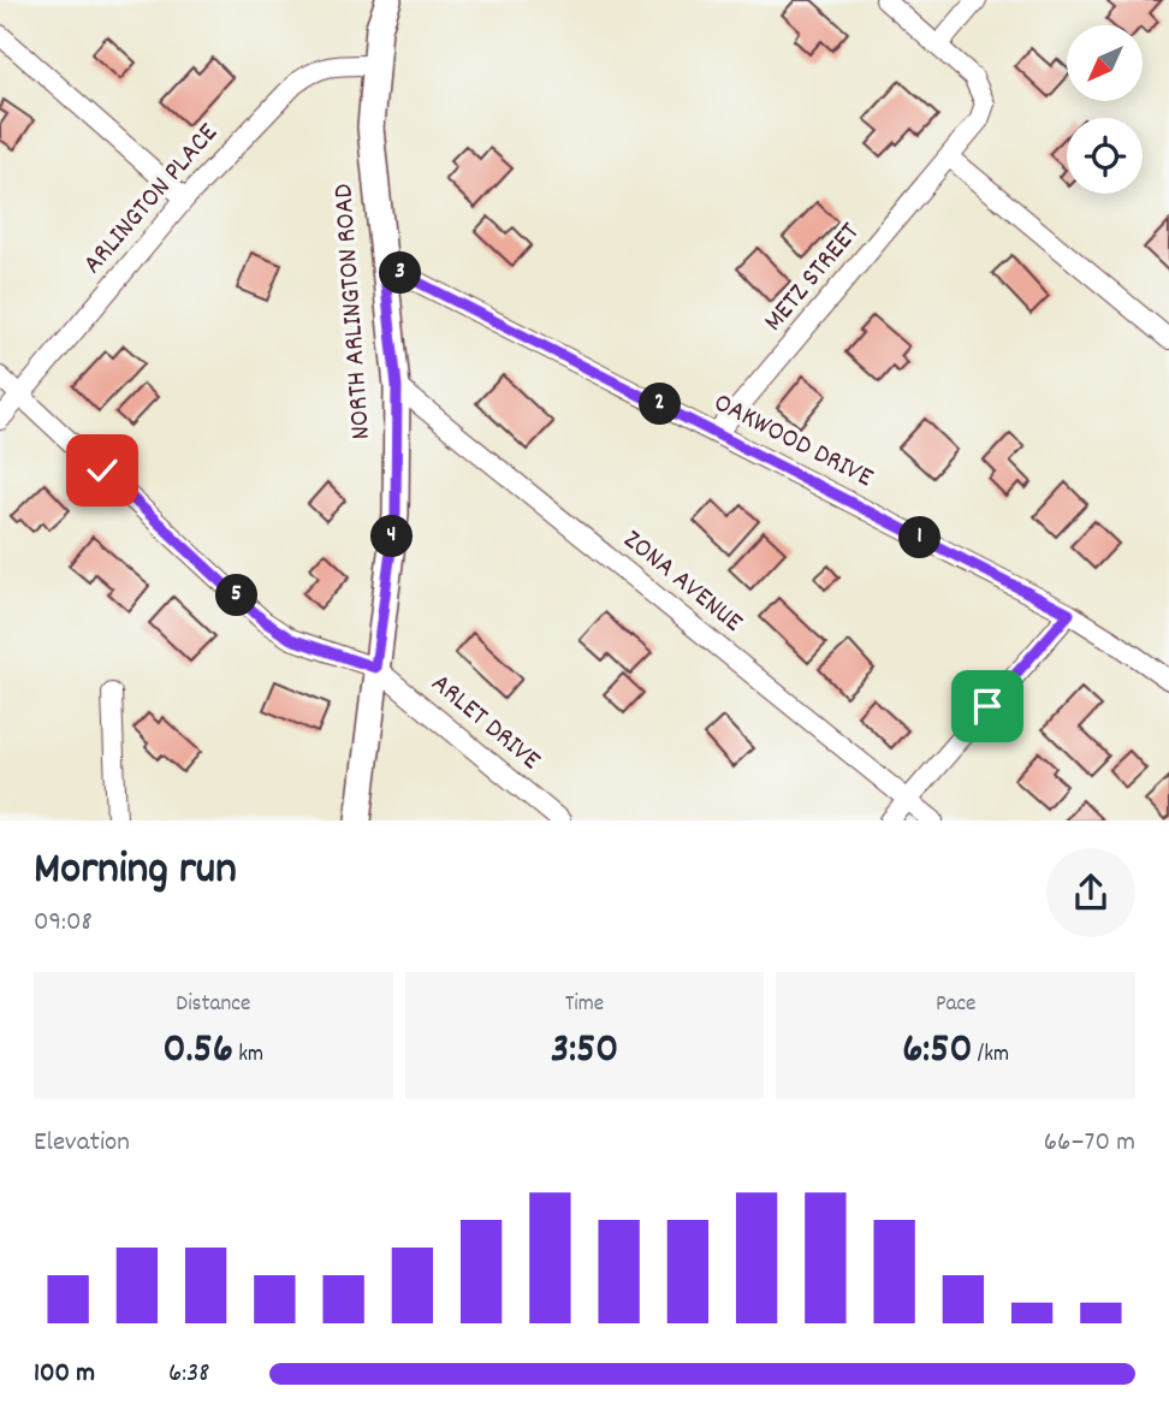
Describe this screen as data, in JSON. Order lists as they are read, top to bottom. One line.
{"streets":{"main road":["NORTH ARLINGTON ROAD"],"street":["ARLINGTON PLACE","METZ STREET","OAKWOOD DRIVE","ZONA AVENUE","ARLET DRIVE"]},"crossings":[["ARLINGTON PLACE","NORTH ARLINGTON ROAD"],["METZ STREET","OAKWOOD DRIVE"],["NORTH ARLINGTON ROAD","OAKWOOD DRIVE"],["NORTH ARLINGTON ROAD","ZONA AVENUE"],["NORTH ARLINGTON ROAD","ARLET DRIVE"]],"north":"bottom left","page":{"pins":["3","2","4","1","5"],"heading":["Morning run","09:08"],"stats":[["Distance","0.56 km"],["Time","3:50"],["Pace","6:50 /km"]],"chart":["Elevation","66–70 m"],"list":[{"name":"100 m","note":"6:38"}]}}
